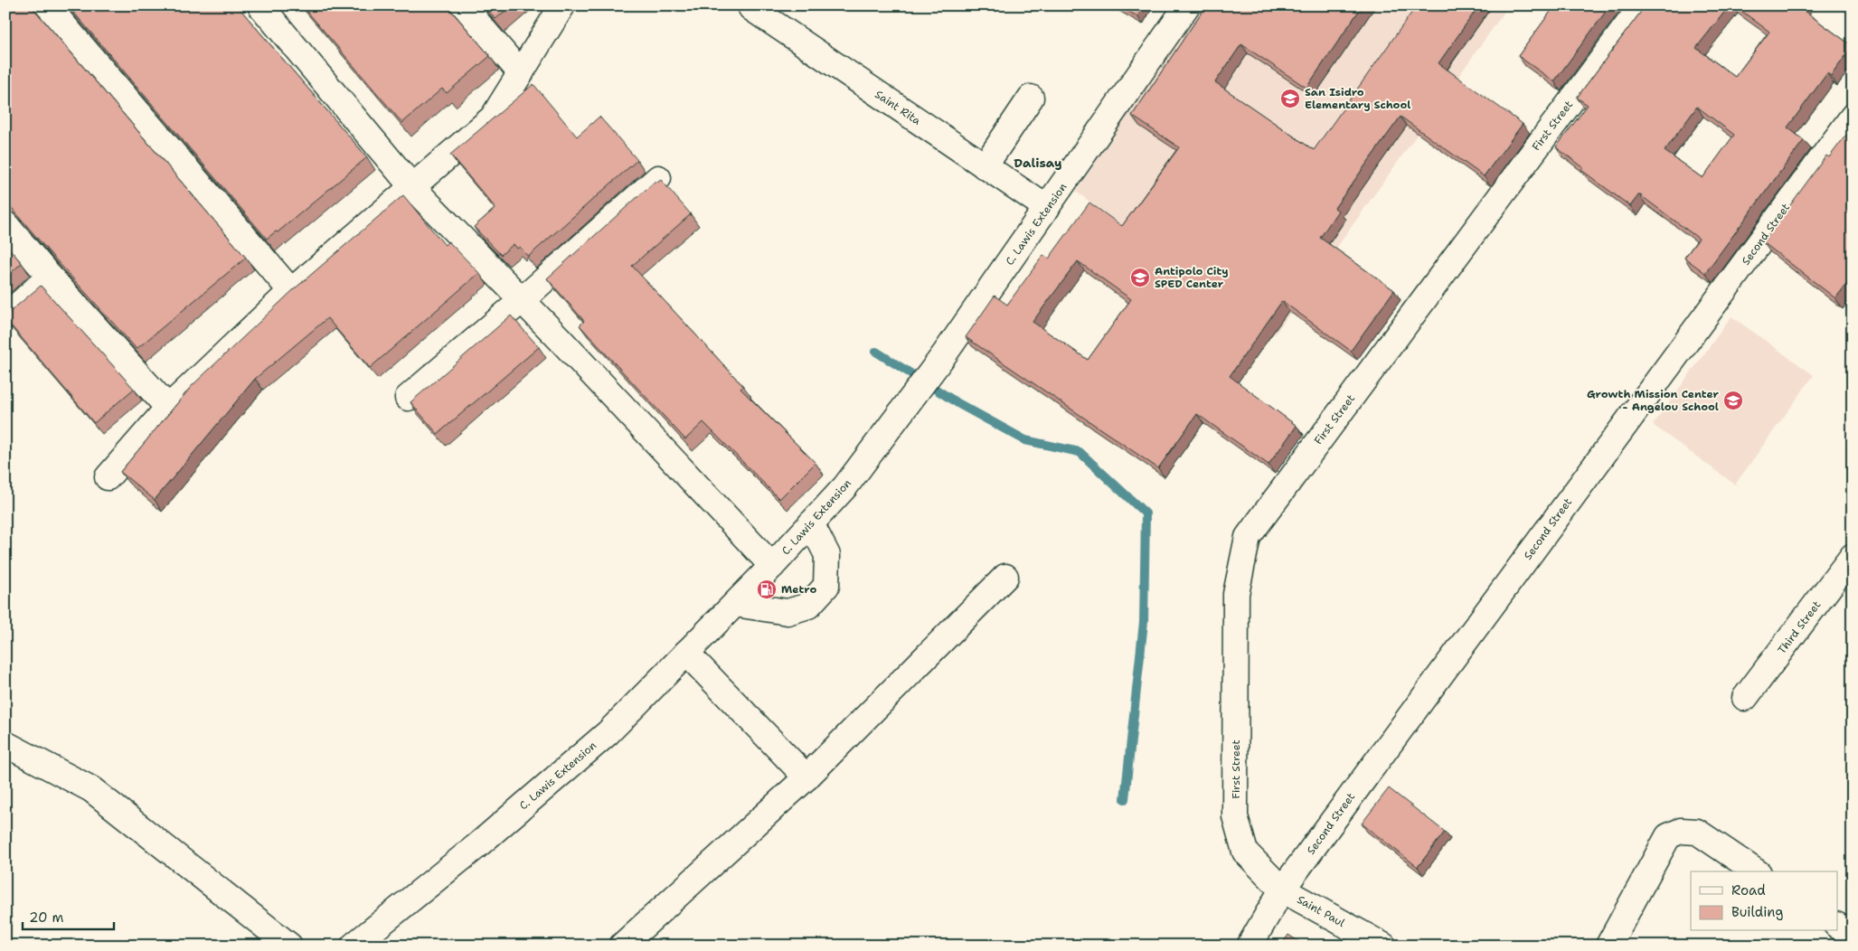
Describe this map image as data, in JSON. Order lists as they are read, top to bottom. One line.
{"streets":{"street":["Saint Rita","First Street","C. Lawis Extension","Second Street","Third Street","Saint Paul"]},"crossings":[["Saint Rita","C. Lawis Extension"],["First Street","Second Street"],["First Street","Saint Paul"],["Second Street","Saint Paul"]],"districts":["Dalisay"],"places":{"school or university":["San Isidro Elementary School","Antipolo City SPED Center","Growth Mission Center - Angelou School"],"fuel station":["Metro"]},"legend":["Road","Building"],"scale_bar":"20 m"}
